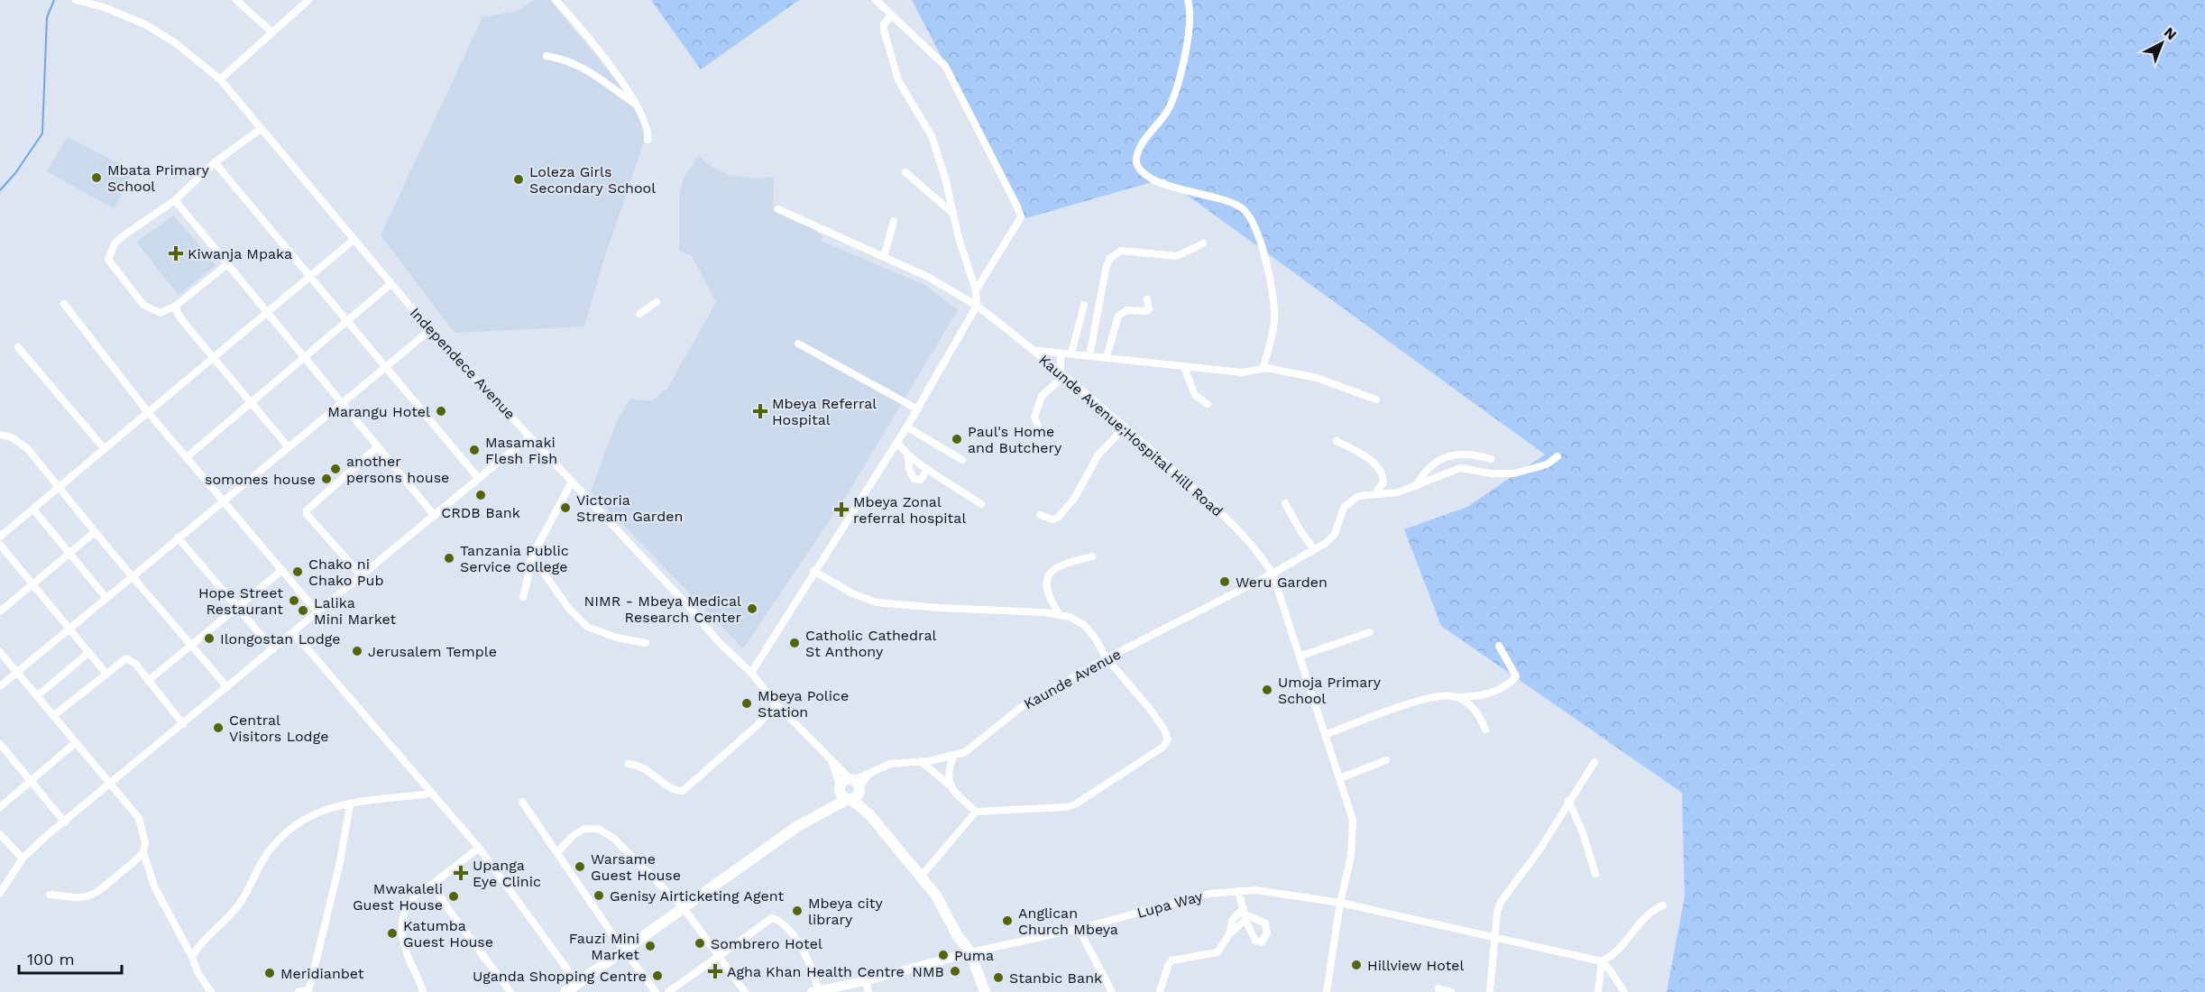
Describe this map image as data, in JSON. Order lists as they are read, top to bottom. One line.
{"streets":{"street":["Independece Avenue","Kaunde Avenue;Hospital Hill Road","Kaunde Avenue","Lupa Way"]},"crossings":[["Independece Avenue","Kaunde Avenue"],["Kaunde Avenue;Hospital Hill Road","Kaunde Avenue"],["Kaunde Avenue;Hospital Hill Road","Lupa Way"]],"places":{"other":["Mbata Primary School","Loleza Girls Secondary School","Marangu Hotel","Paul's Home and Butchery","Masamaki Flesh Fish","another persons house","somones house","CRDB Bank","Victoria Stream Garden","Tanzania Public Service College","Chako ni Chako Pub","Weru Garden","Hope Street Restaurant","NIMR - Mbeya Medical Research Center","Lalika Mini Market","Ilongostan Lodge","Catholic Cathedral St Anthony","Jerusalem Temple","Umoja Primary School","Mbeya Police Station","Central Visitors Lodge","Warsame Guest House","Genisy Airticketing Agent","Mwakaleli Guest House","Mbeya city library","Anglican Church Mbeya","Katumba Guest House","Sombrero Hotel","Fauzi Mini Market","Puma","Hillview Hotel","NMB","Meridianbet","Uganda Shopping Centre","Stanbic Bank"],"health":["Kiwanja Mpaka","Mbeya Referral Hospital","Mbeya Zonal referral hospital","Upanga Eye Clinic","Agha Khan Health Centre"]},"scale_bar":"100 m","north":"top right"}
